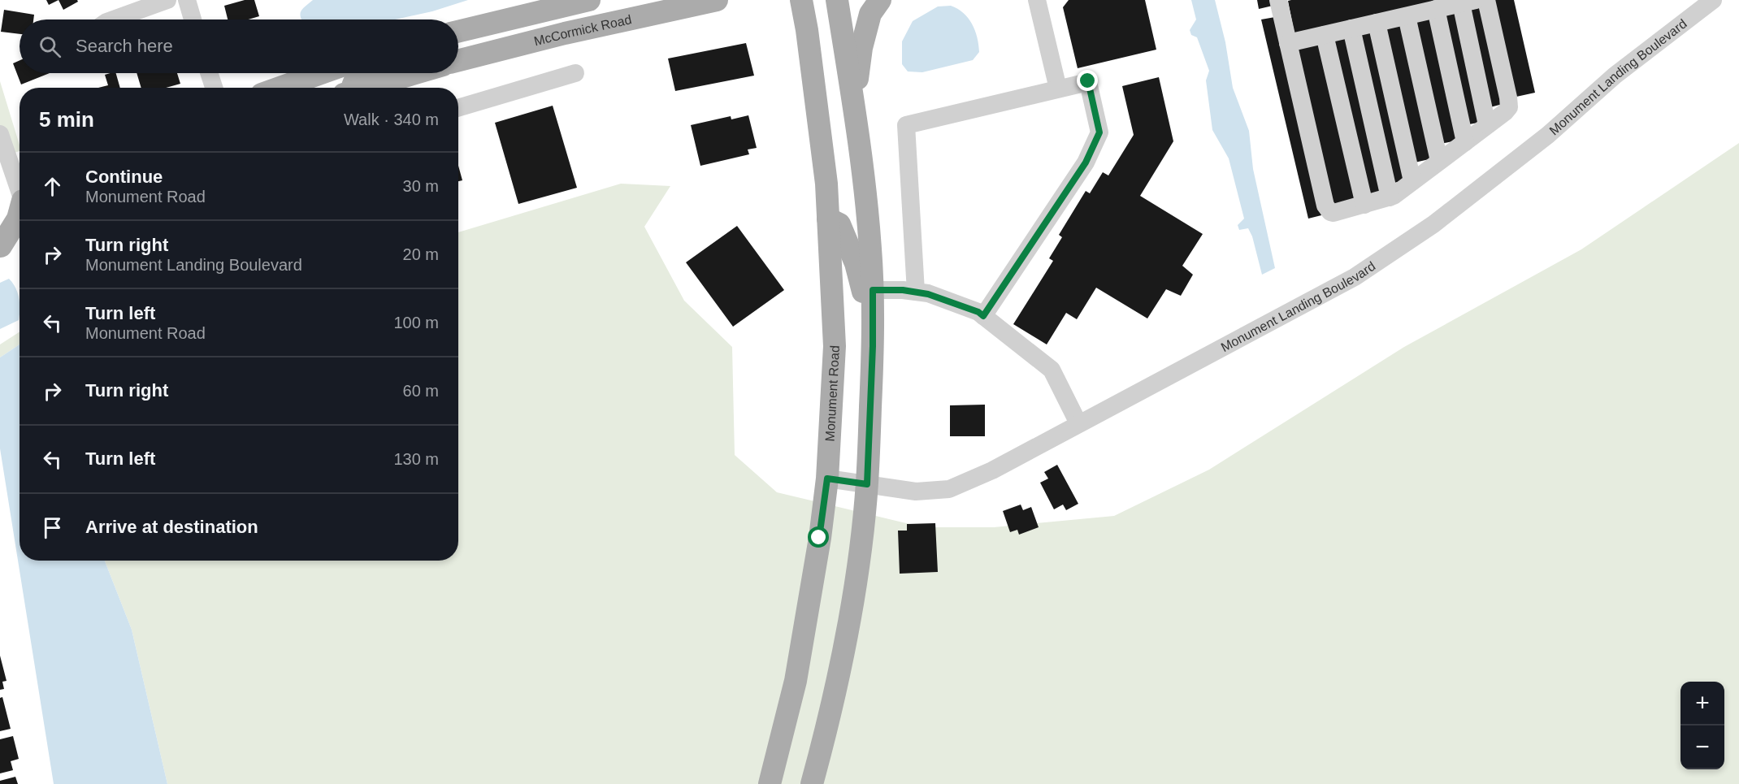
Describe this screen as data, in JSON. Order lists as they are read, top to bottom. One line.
{"streets":{"main road":["McCormick Road","Monument Road"],"street":["Monument Landing Boulevard"]},"crossings":[["Monument Landing Boulevard","Monument Road"]],"page":{"search":"Search here","heading":["5 min","Walk · 340 m"],"list":[["Continue","Monument Road","30 m"],["Turn right","Monument Landing Boulevard","20 m"],["Turn left","Monument Road","100 m"],["Turn right","60 m"],["Turn left","130 m"],"Arrive at destination"],"map_buttons":["+","−"]}}
